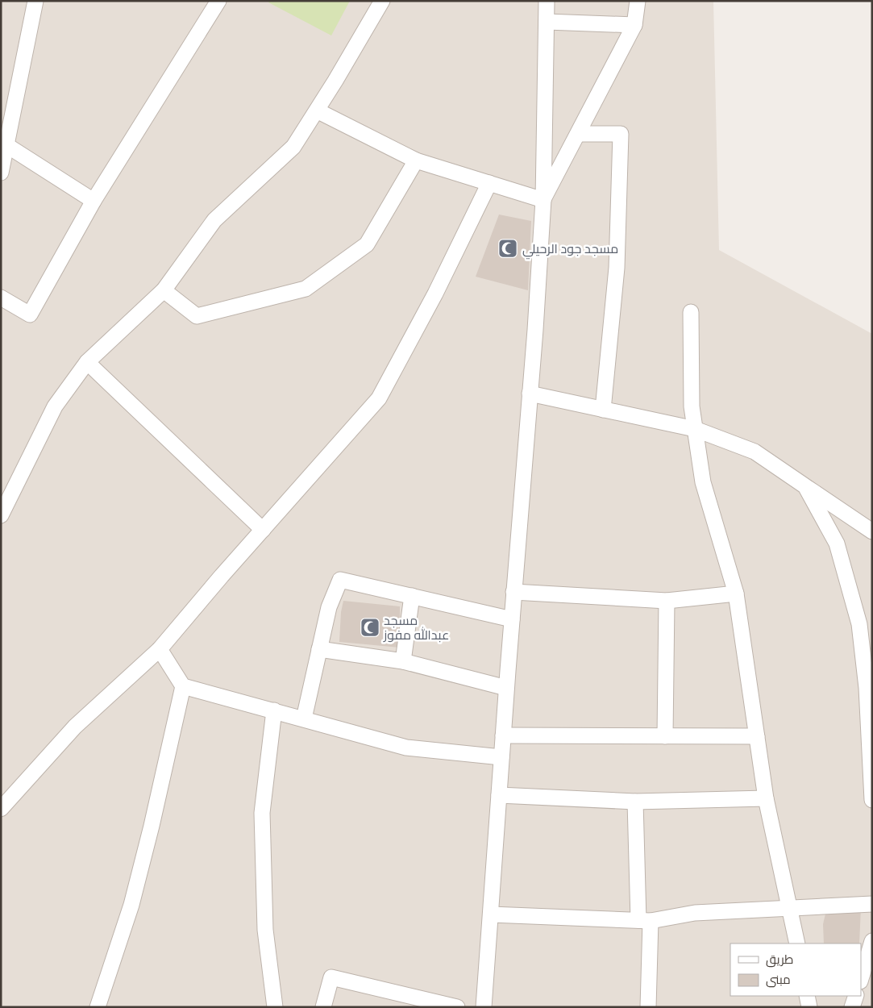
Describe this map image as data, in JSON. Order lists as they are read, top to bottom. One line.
{"places":{"mosque":["مسجد جود الرحيلي","مسجد عبدالله مفوز"]},"legend":["طريق","مبنى"]}
